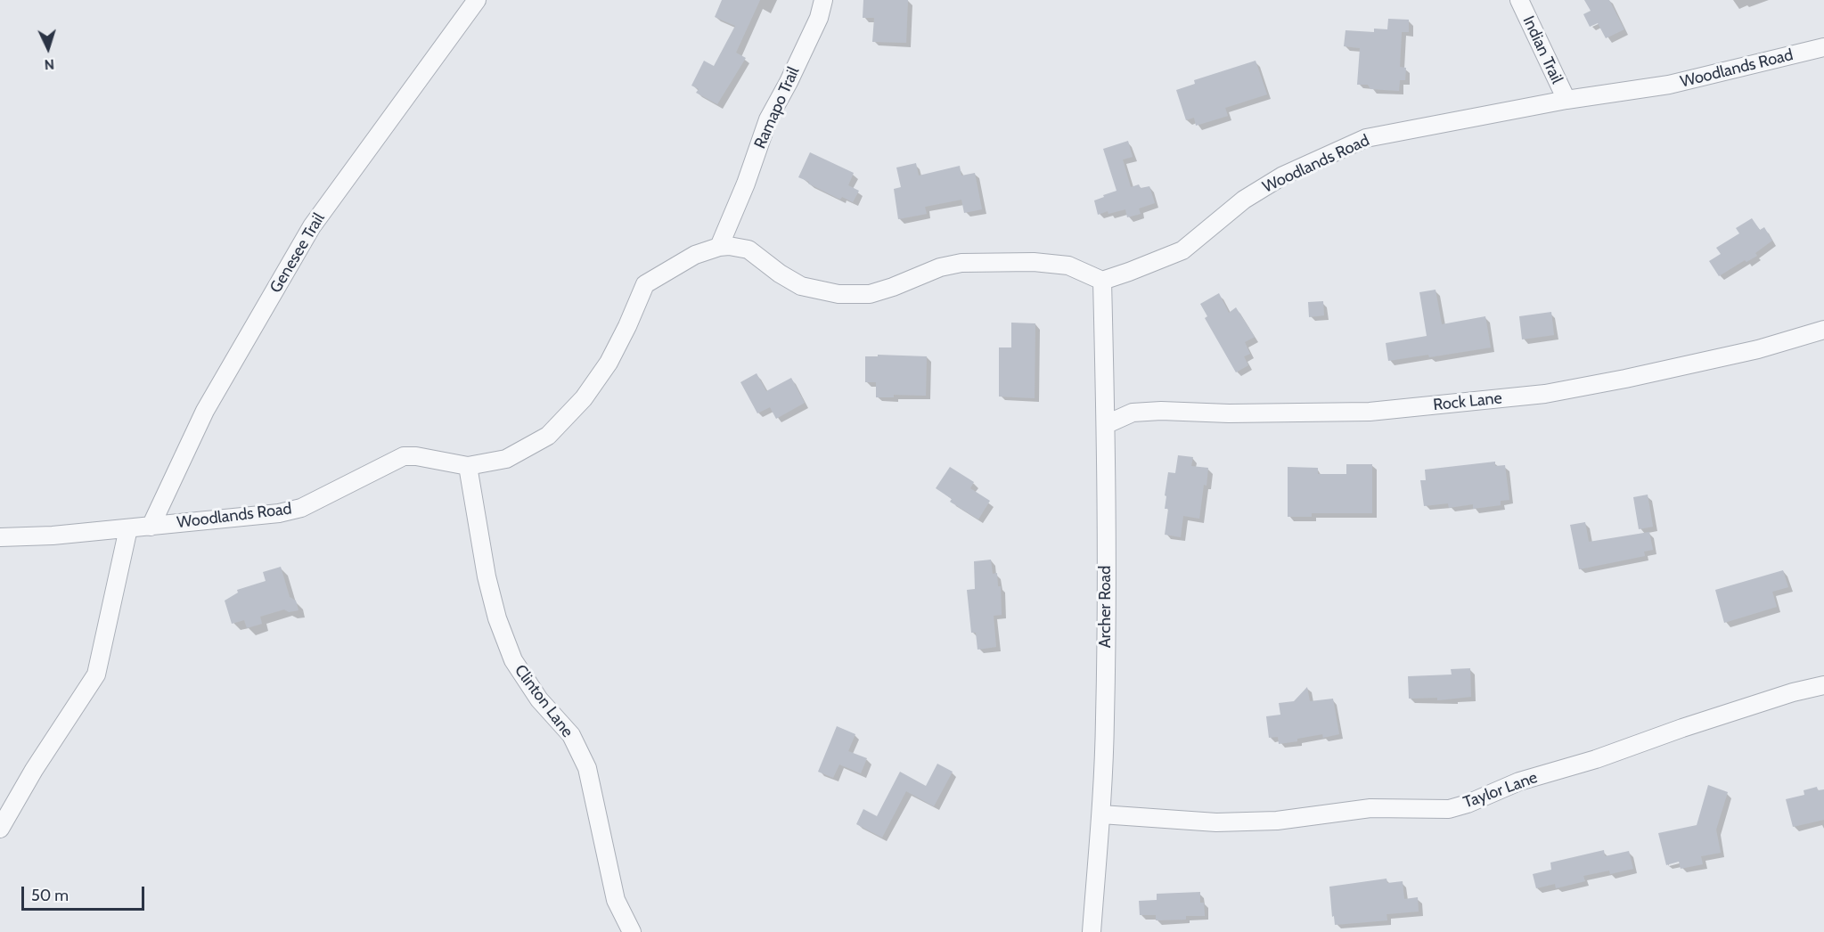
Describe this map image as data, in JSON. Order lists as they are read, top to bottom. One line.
{"streets":{"street":["Indian Trail","Woodlands Road","Ramapo Trail","Genesee Trail","Rock Lane","Archer Road","Clinton Lane","Taylor Lane"]},"crossings":[["Indian Trail","Woodlands Road"],["Woodlands Road","Ramapo Trail"],["Woodlands Road","Genesee Trail"],["Woodlands Road","Archer Road"],["Woodlands Road","Clinton Lane"],["Rock Lane","Archer Road"],["Archer Road","Taylor Lane"]],"scale_bar":"50 m","north":"bottom"}
